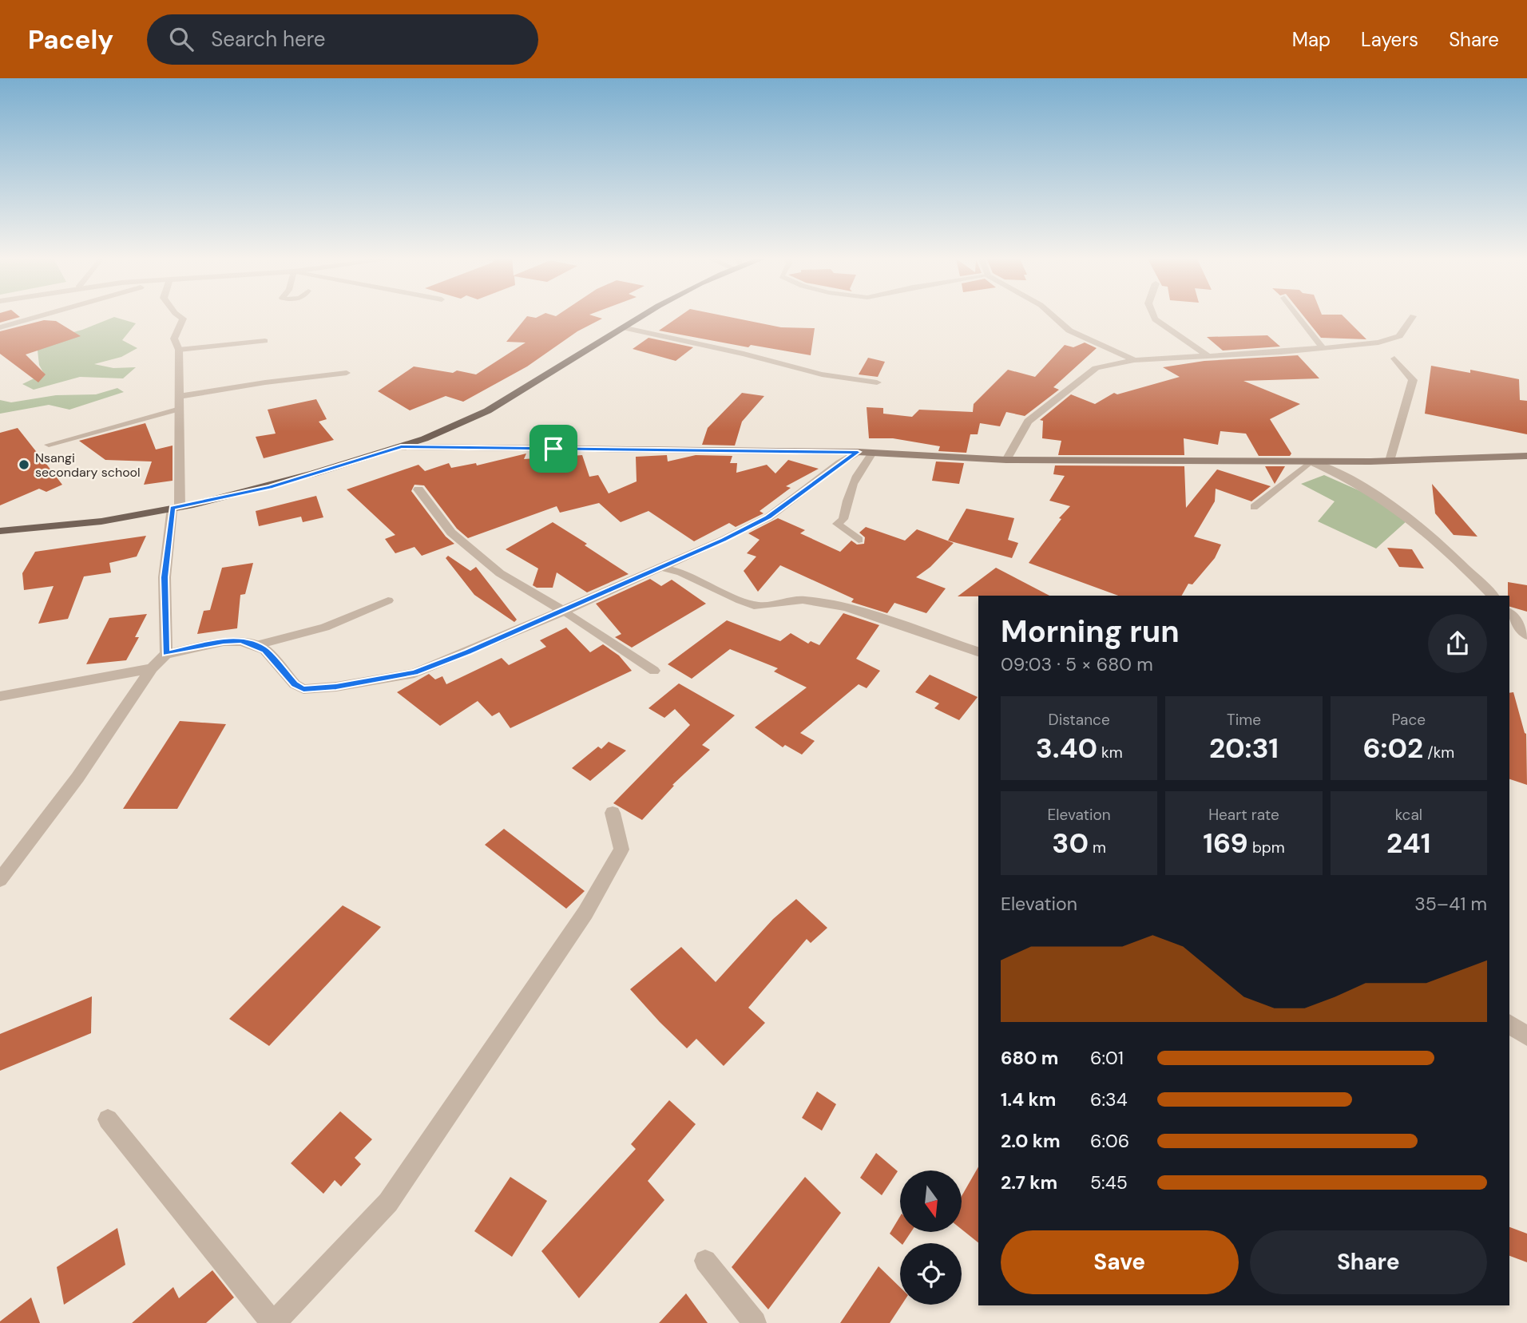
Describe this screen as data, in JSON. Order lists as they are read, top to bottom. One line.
{"places":["Nsangi secondary school"],"north":"bottom","page":{"header":"Pacely","search":"Search here","nav":["Map","Layers","Share"],"heading":["Morning run","09:03 · 5 × 680 m"],"stats":[["Distance","3.40 km"],["Time","20:31"],["Pace","6:02 /km"],["Elevation","30 m"],["Heart rate","169 bpm"],["kcal","241"]],"chart":["Elevation","35–41 m"],"list":[{"name":"680 m","note":"6:01"},{"name":"1.4 km","note":"6:34"},{"name":"2.0 km","note":"6:06"},{"name":"2.7 km","note":"5:45"}],"buttons":["Save","Share"]}}
